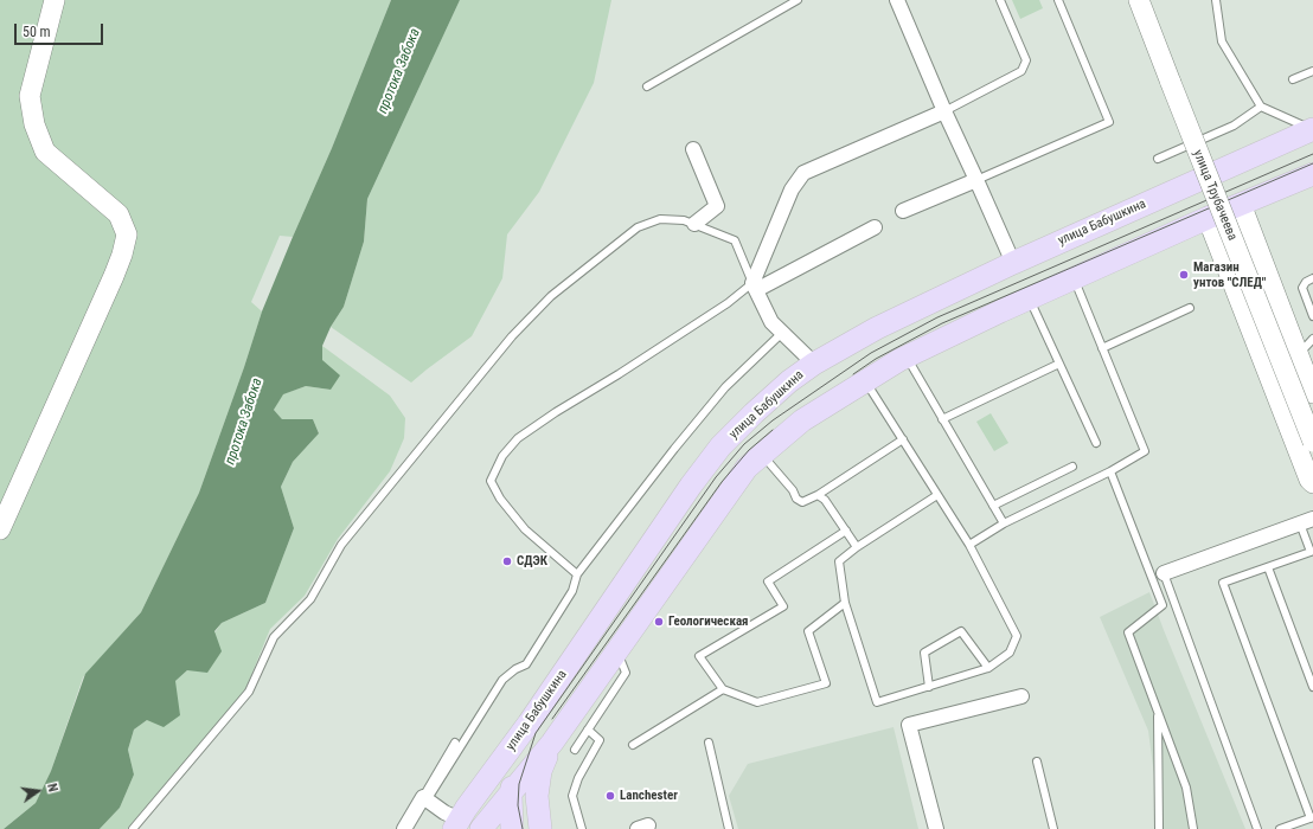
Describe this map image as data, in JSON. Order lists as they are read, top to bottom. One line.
{"streets":{"main road":["улица Трубачеева","улица Бабушкина"]},"water":["протока Забока"],"places":["Магазин унтов \"СЛЕД\"","СДЭК","Геологическая","Lanchester"],"scale_bar":"50 m","north":"right"}
